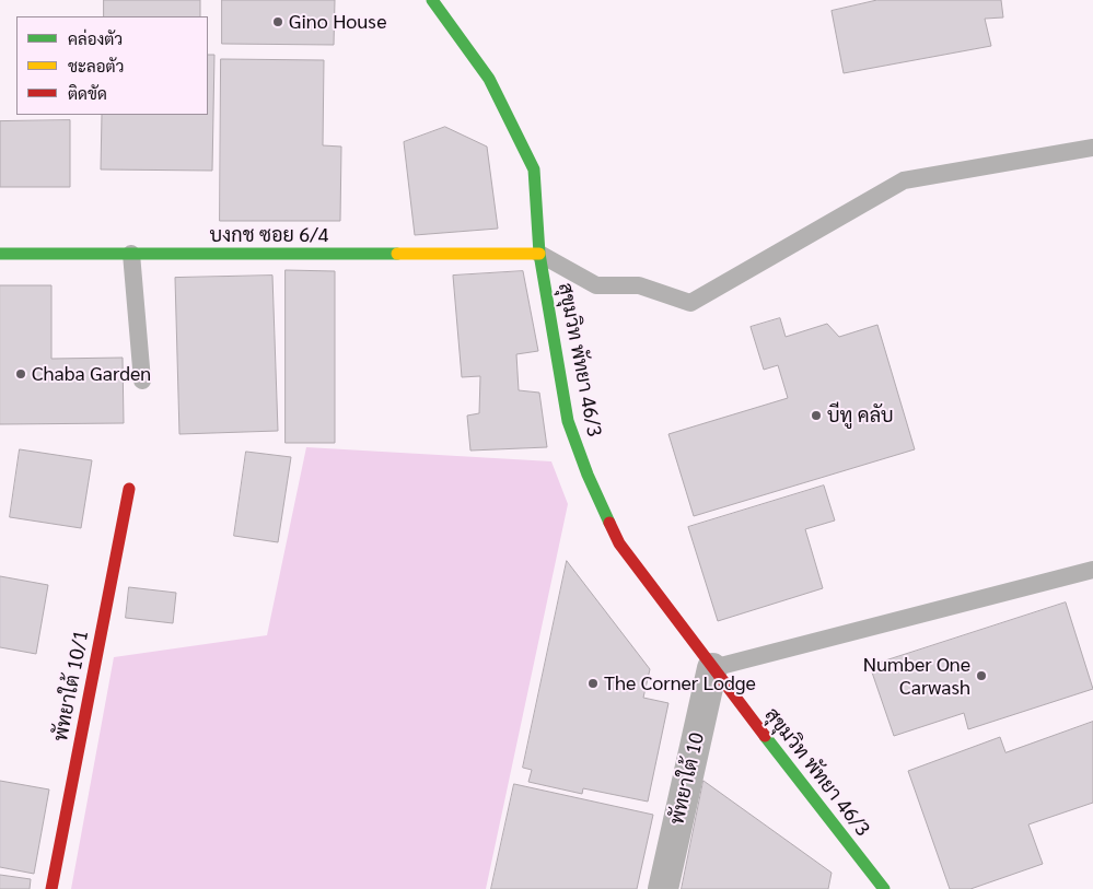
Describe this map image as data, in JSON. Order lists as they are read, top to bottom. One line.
{"streets":{"street":["บงกช ซอย 6/4","สุขุมวิท พัทยา 46/3","พัทยาใต้ 10/1","พัทยาใต้ 10"]},"crossings":[["บงกช ซอย 6/4","สุขุมวิท พัทยา 46/3"],["สุขุมวิท พัทยา 46/3","พัทยาใต้ 10"]],"places":["Gino House","Chaba Garden","บีทู คลับ","Number One Carwash","The Corner Lodge"],"legend":["คล่องตัว","ชะลอตัว","ติดขัด"]}
